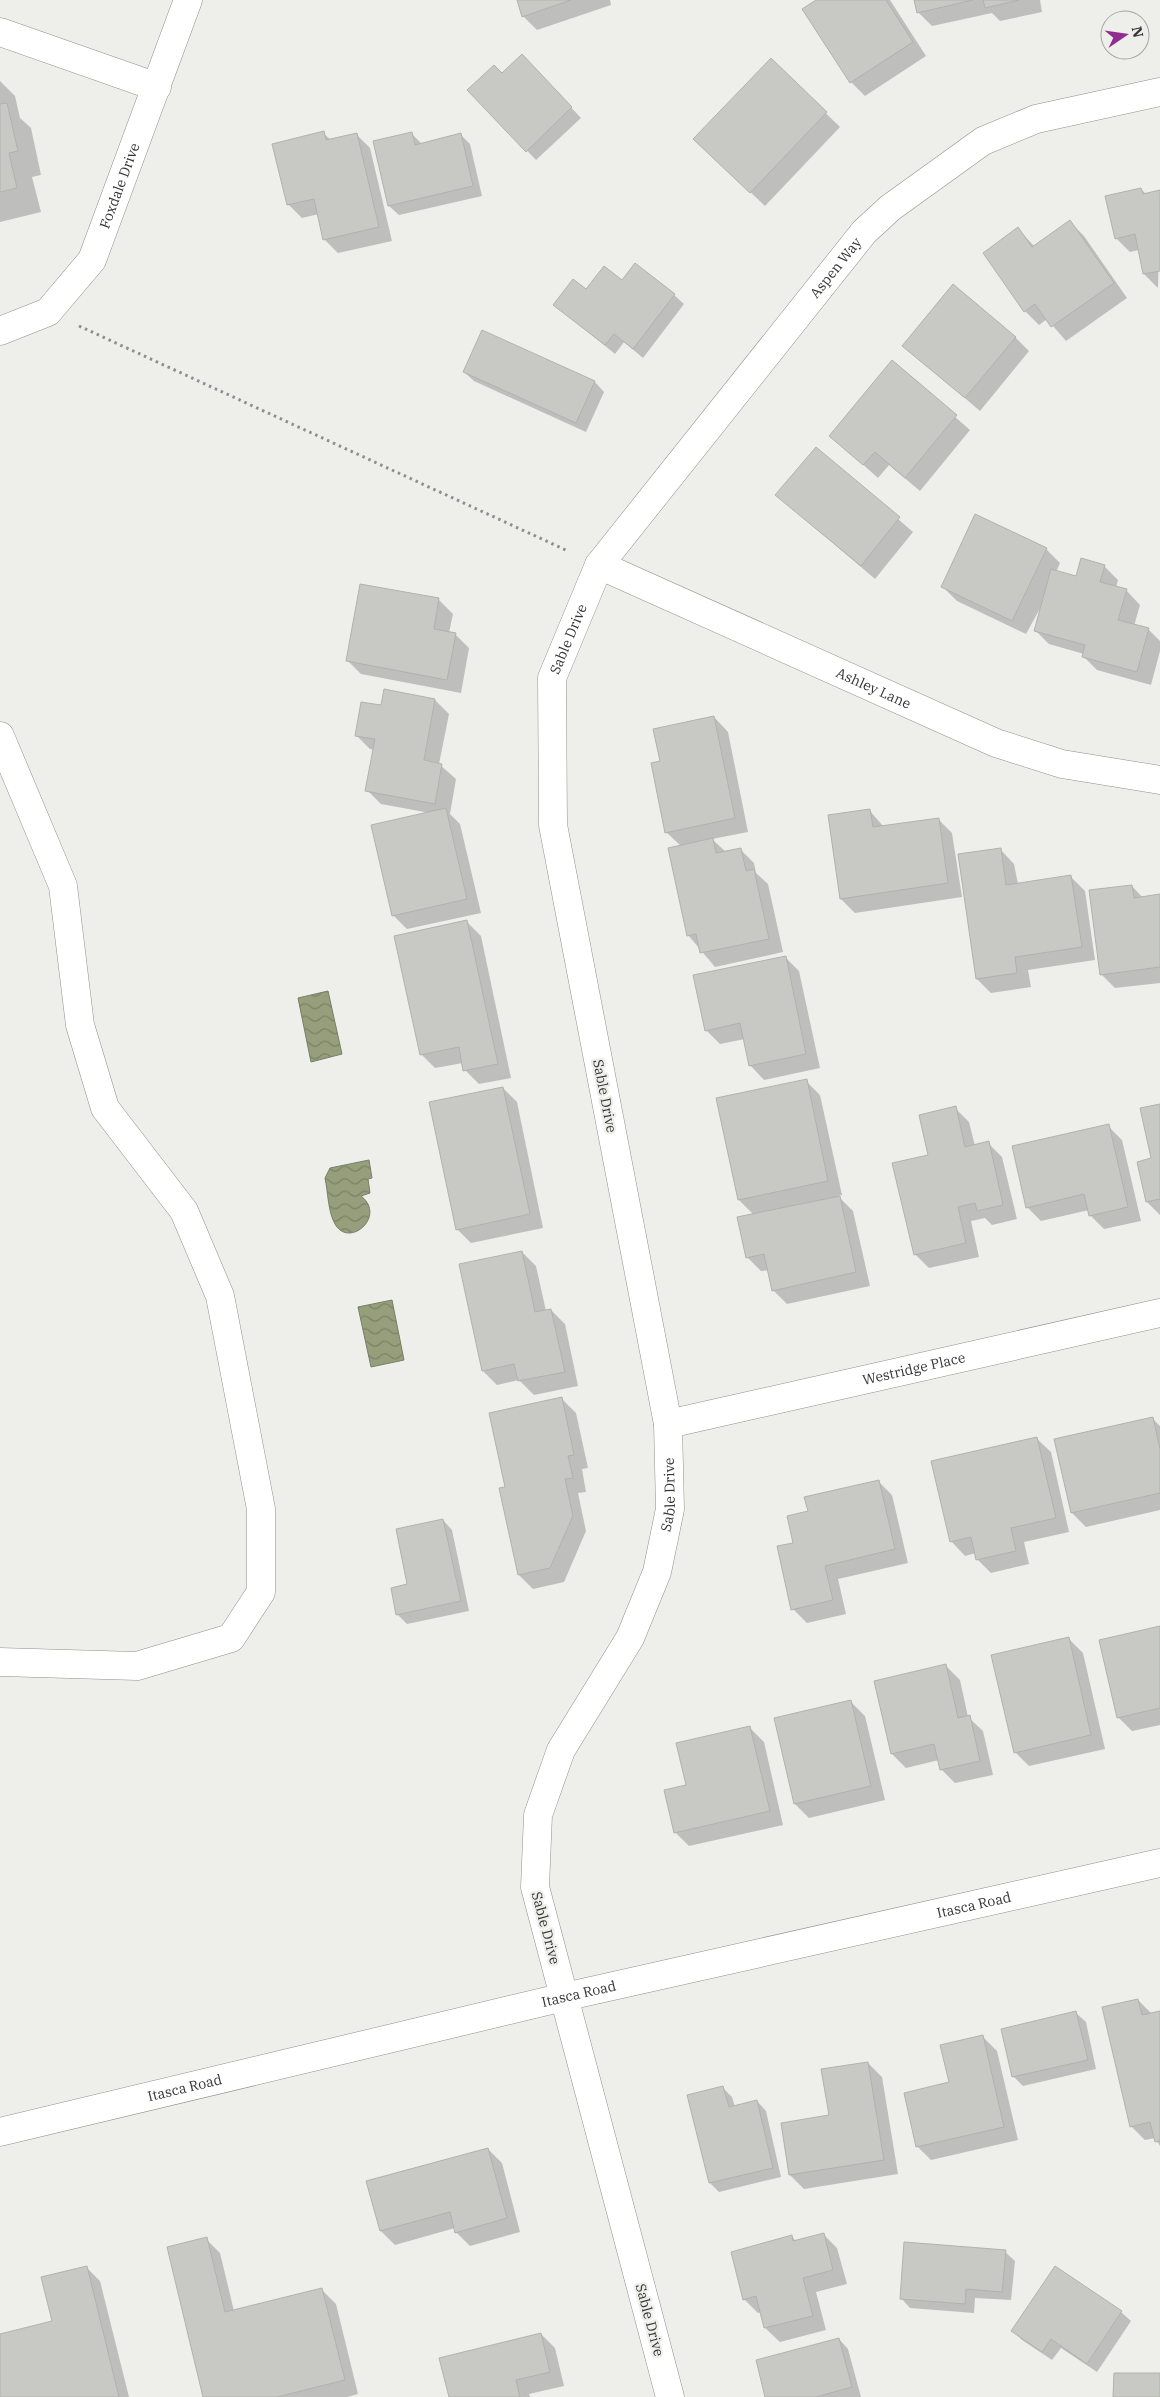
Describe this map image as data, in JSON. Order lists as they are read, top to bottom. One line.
{"streets":{"street":["Foxdale Drive","Aspen Way","Sable Drive","Ashley Lane","Westridge Place","Itasca Road"]},"crossings":[["Aspen Way","Sable Drive"],["Aspen Way","Ashley Lane"],["Sable Drive","Ashley Lane"],["Sable Drive","Westridge Place"],["Sable Drive","Itasca Road"]],"north":"right"}
